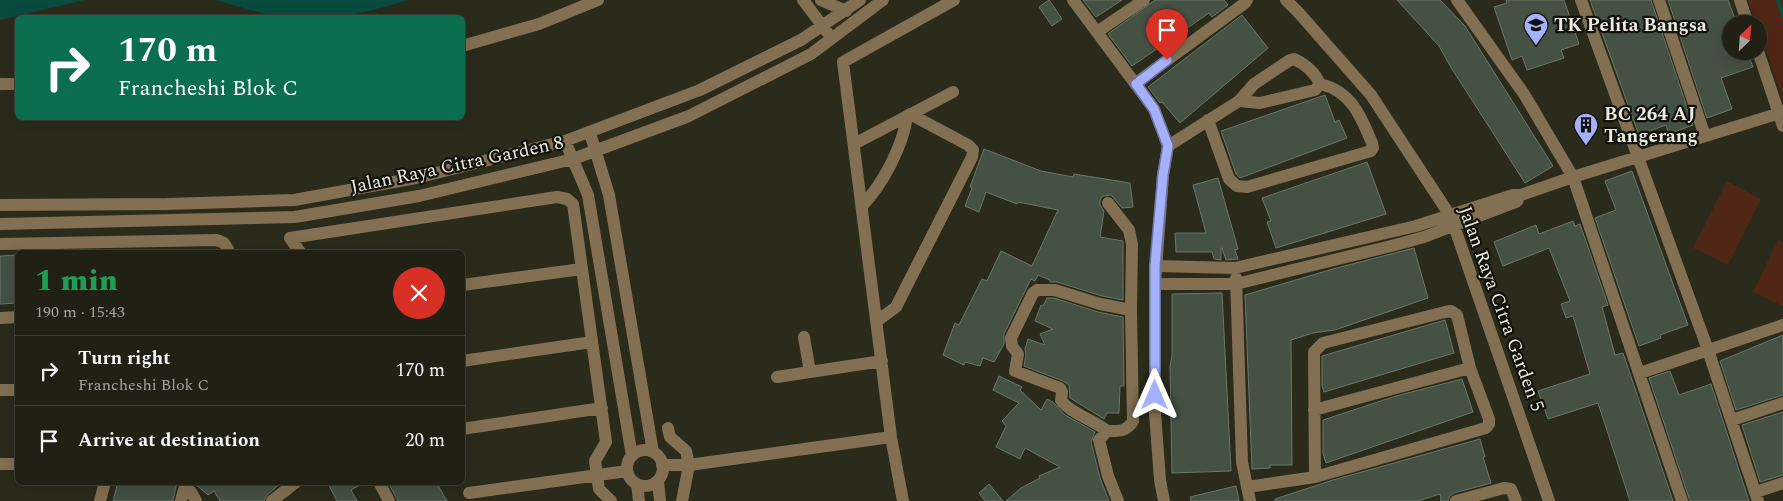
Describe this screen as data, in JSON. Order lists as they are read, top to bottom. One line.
{"streets":{"street":["Jalan Raya Citra Garden 8","Jalan Raya Citra Garden 5"]},"places":{"school or university":["TK Pelita Bangsa"],"building":["BC 264 AJ Tangerang"]},"north":"top right","page":{"turn":["170 m","Francheshi Blok C"],"heading":["1 min","190 m · 15:43"],"list":[{"name":"Turn right","note":"Francheshi Blok C","value":"170 m"},{"name":"Arrive at destination","value":"20 m"}]}}
